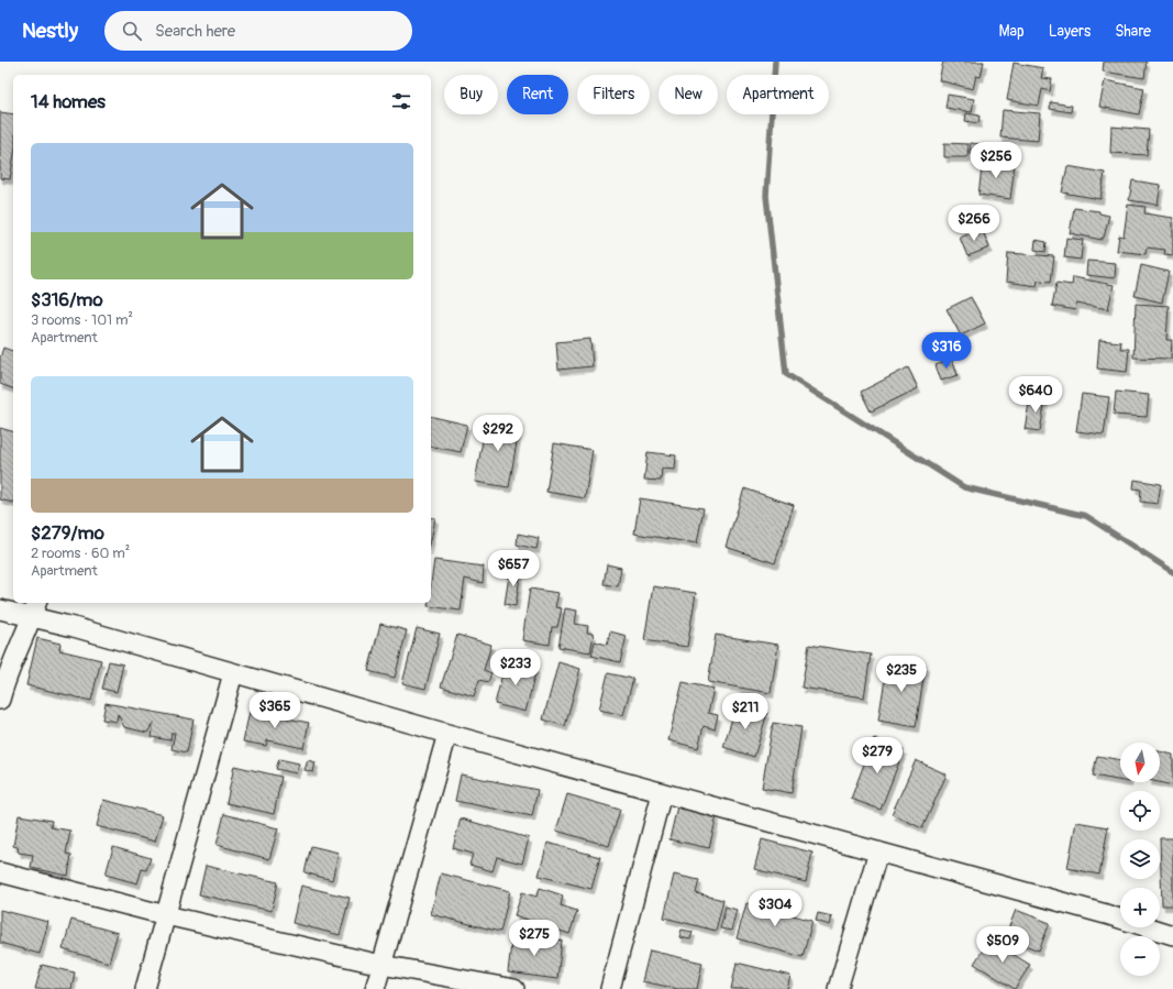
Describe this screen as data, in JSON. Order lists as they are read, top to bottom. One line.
{"north":"bottom","page":{"header":"Nestly","search":"Search here","nav":["Map","Layers","Share"],"chip":["Buy","Rent","Filters","New","Apartment"],"heading":"14 homes","list":[{"name":"$316/mo","note":"3 rooms · 101 m² · Apartment"},{"name":"$279/mo","note":"2 rooms · 60 m² · Apartment"}],"price":["$256","$266","$316","$640","$292","$657","$233","$235","$365","$211","$279","$304","$275","$509"],"map_buttons":["+","−"]}}
